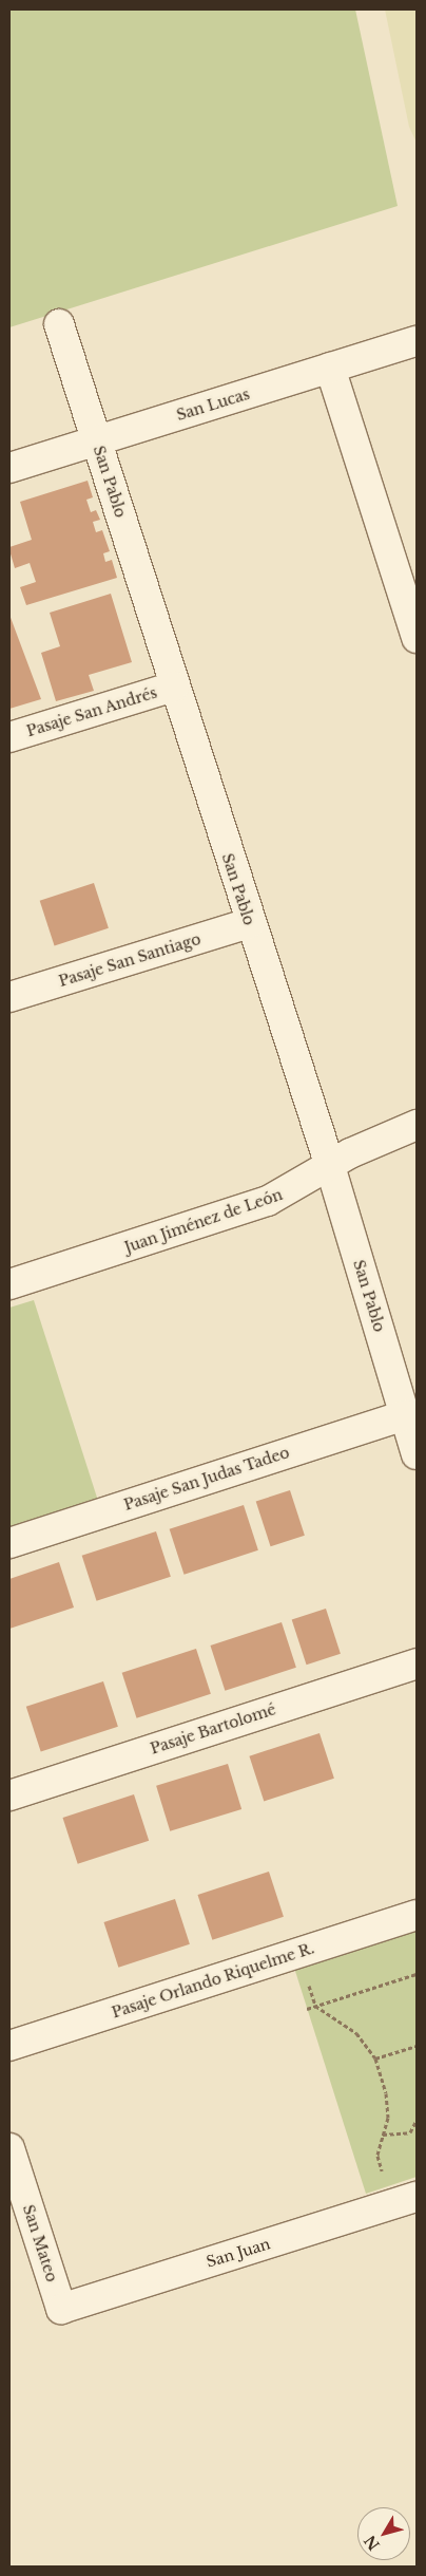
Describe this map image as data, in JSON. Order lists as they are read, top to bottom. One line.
{"streets":{"street":["San Lucas","San Pablo","Pasaje San Andrés","Pasaje San Santiago","Juan Jiménez de León","Pasaje San Judas Tadeo","Pasaje Bartolomé","Pasaje Orlando Riquelme R.","San Mateo","San Juan"]},"crossings":[["San Lucas","San Pablo"],["San Pablo","Pasaje San Andrés"],["San Pablo","Pasaje San Santiago"],["San Pablo","Juan Jiménez de León"],["San Pablo","Pasaje San Judas Tadeo"],["San Mateo","San Juan"]],"north":"bottom left"}
